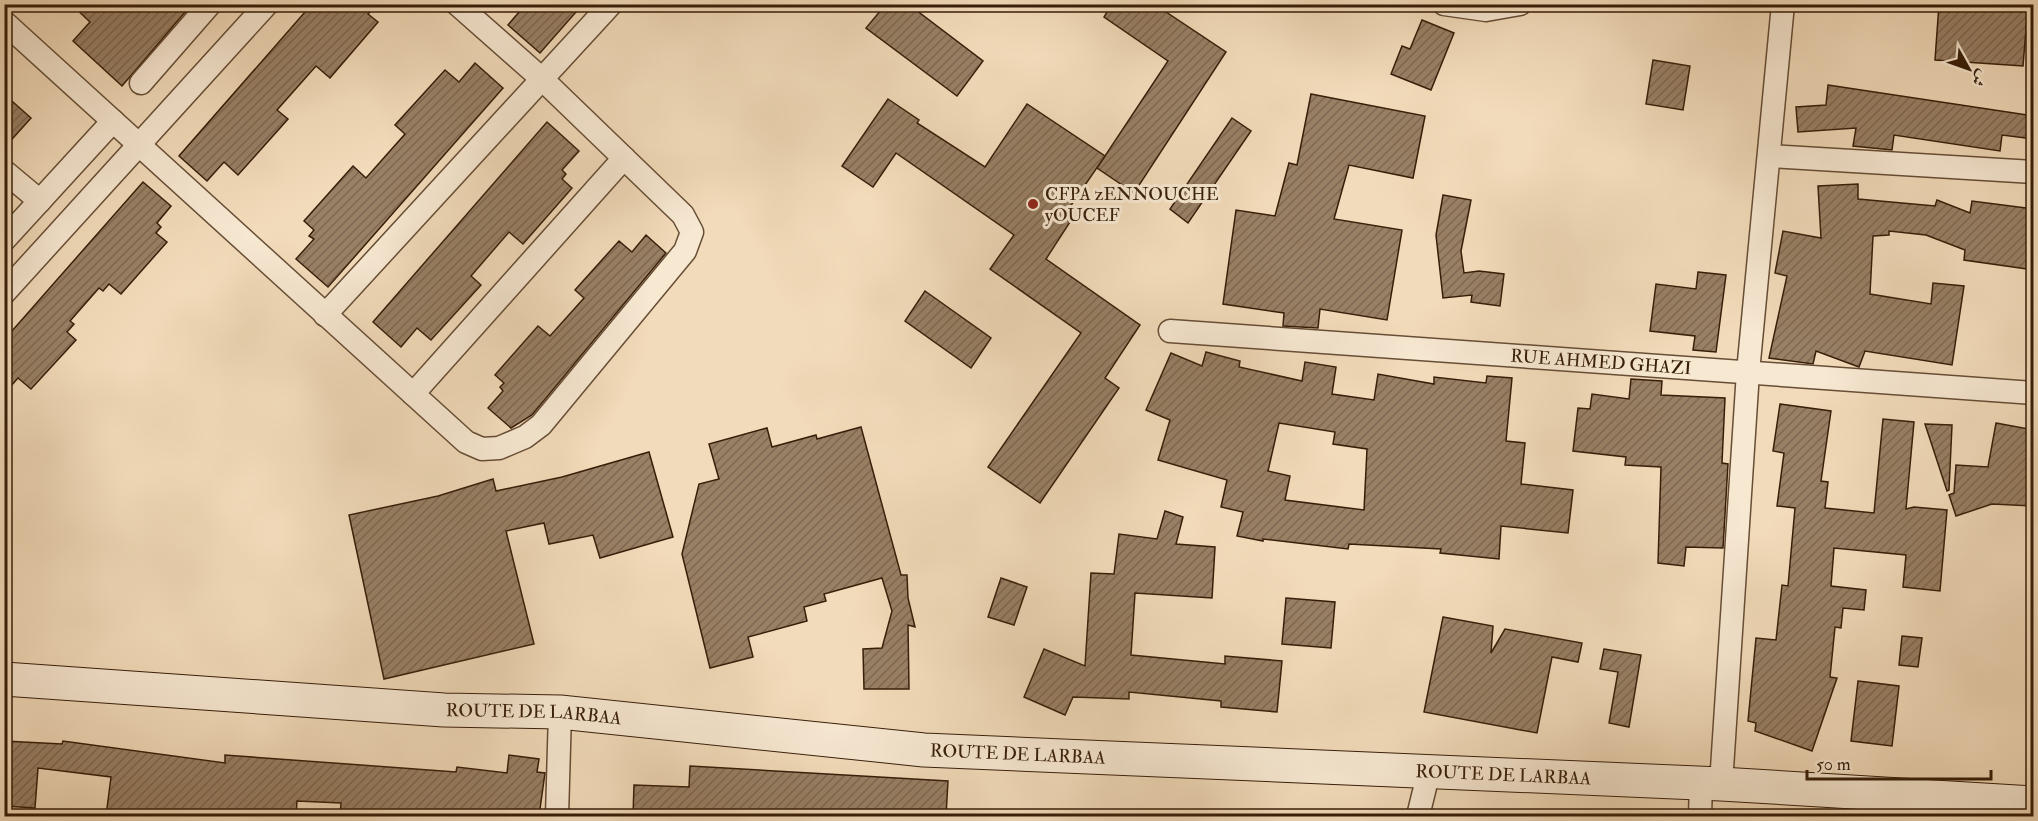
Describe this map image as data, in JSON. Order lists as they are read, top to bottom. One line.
{"streets":{"main road":["ROUTE DE LARBAA"],"street":["RUE AHMED GHAZI"]},"places":["CFPA zENNOUCHE yOUCEF"],"scale_bar":"50 m","north":"bottom right"}
